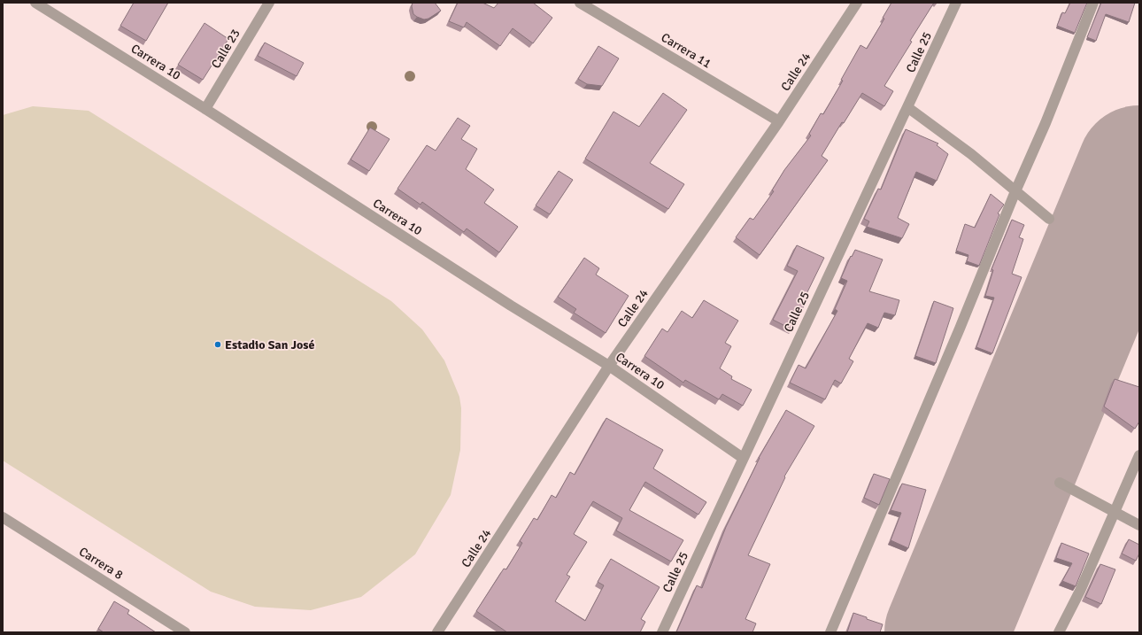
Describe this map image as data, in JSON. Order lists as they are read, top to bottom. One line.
{"streets":{"street":["Calle 23","Carrera 11","Calle 25","Carrera 10","Calle 24","Carrera 8"]},"crossings":[["Calle 23","Carrera 10"],["Carrera 11","Calle 24"],["Calle 25","Carrera 10"],["Carrera 10","Calle 24"]],"places":["Estadio San José"]}
